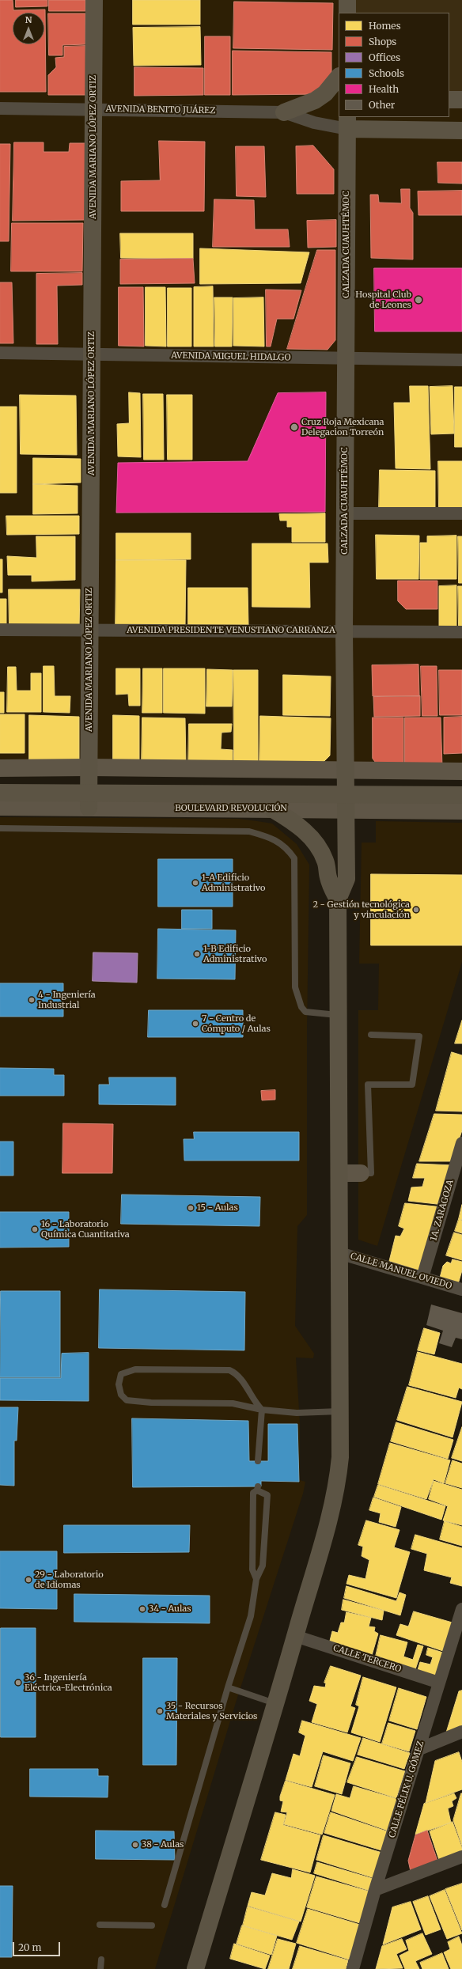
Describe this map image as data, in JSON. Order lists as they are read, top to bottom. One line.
{"streets":{"main road":["AVENIDA BENITO JUÁREZ","AVENIDA MARIANO LÓPEZ ORTIZ","CALZADA CUAUHTÉMOC","BOULEVARD REVOLUCIÓN"],"street":["AVENIDA MIGUEL HIDALGO","AVENIDA PRESIDENTE VENUSTIANO CARRANZA","1A. ZARAGOZA","CALLE MANUEL OVIEDO","CALLE TERCERO","CALLE FÉLIX U. GÓMEZ"]},"crossings":[["AVENIDA BENITO JUÁREZ","AVENIDA MARIANO LÓPEZ ORTIZ"],["AVENIDA BENITO JUÁREZ","CALZADA CUAUHTÉMOC"],["AVENIDA MARIANO LÓPEZ ORTIZ","AVENIDA MIGUEL HIDALGO"],["AVENIDA MARIANO LÓPEZ ORTIZ","AVENIDA PRESIDENTE VENUSTIANO CARRANZA"],["AVENIDA MARIANO LÓPEZ ORTIZ","BOULEVARD REVOLUCIÓN"],["CALZADA CUAUHTÉMOC","AVENIDA MIGUEL HIDALGO"],["CALZADA CUAUHTÉMOC","AVENIDA PRESIDENTE VENUSTIANO CARRANZA"],["CALZADA CUAUHTÉMOC","BOULEVARD REVOLUCIÓN"],["1A. ZARAGOZA","CALLE MANUEL OVIEDO"],["CALLE TERCERO","CALLE FÉLIX U. GÓMEZ"]],"places":["Hospital Club de Leones","Cruz Roja Mexicana Delegacion Torreón","1-A Edificio Administrativo","2 - Gestión tecnológica y vinculación","1-B Edificio Administrativo","4 - Ingeniería Industrial","7 - Centro de Cómputo / Aulas","15 - Aulas","16 - Laboratorio Química Cuantitativa","29 - Laboratorio de Idiomas","34 - Aulas","36 - Ingeniería Eléctrica-Electrónica","35 - Recursos Materiales y Servicios","38 - Aulas"],"legend":["Homes","Shops","Offices","Schools","Health","Other"],"scale_bar":"20 m","north":"top"}
